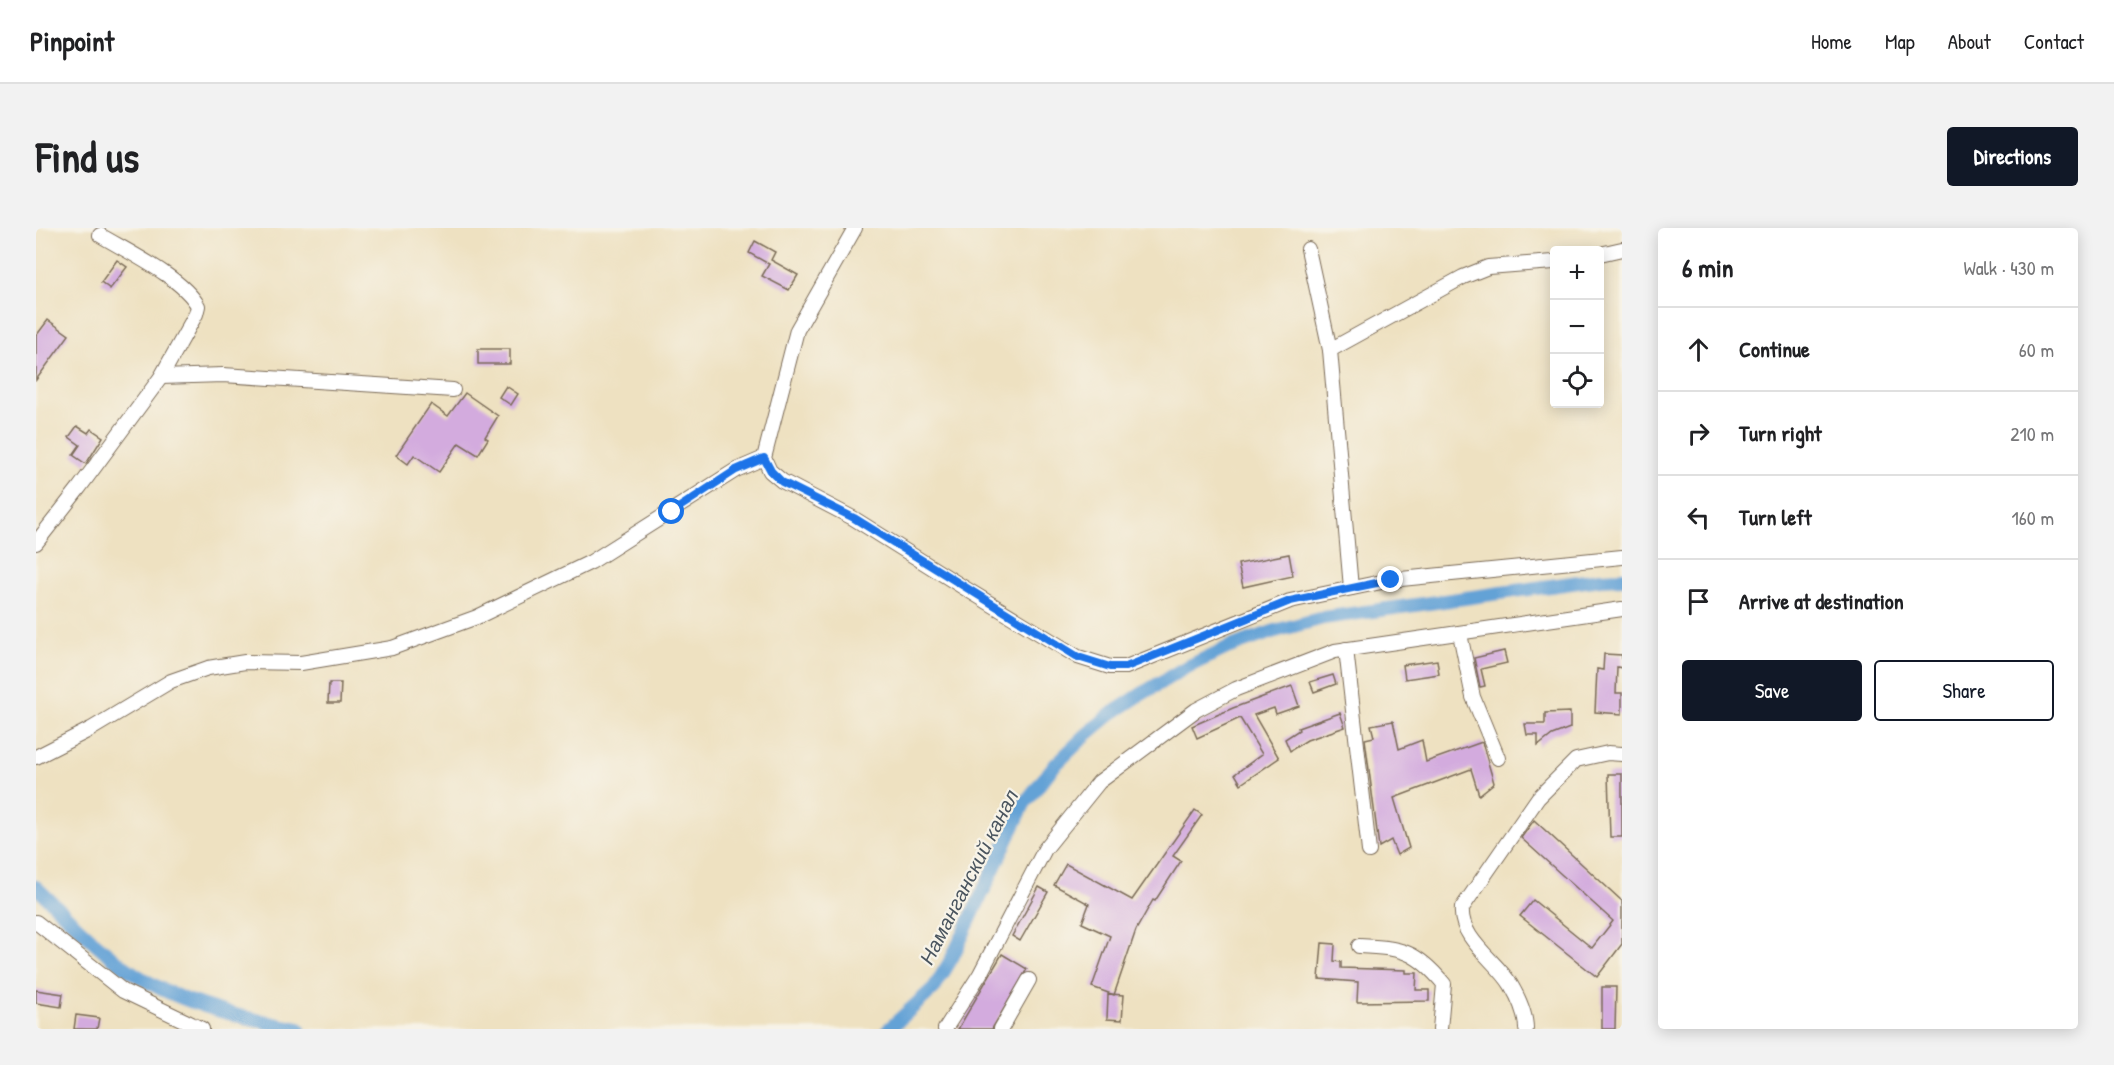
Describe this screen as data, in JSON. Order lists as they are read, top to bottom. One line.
{"water":["Наманганский канал"],"page":{"header":"Pinpoint","nav":["Home","Map","About","Contact"],"buttons":["Directions",["Save","Share"]],"title":"Find us","heading":["6 min","Walk · 430 m"],"map_buttons":["+","−"],"list":[["Continue","60 m"],["Turn right","210 m"],["Turn left","160 m"],"Arrive at destination"]}}
